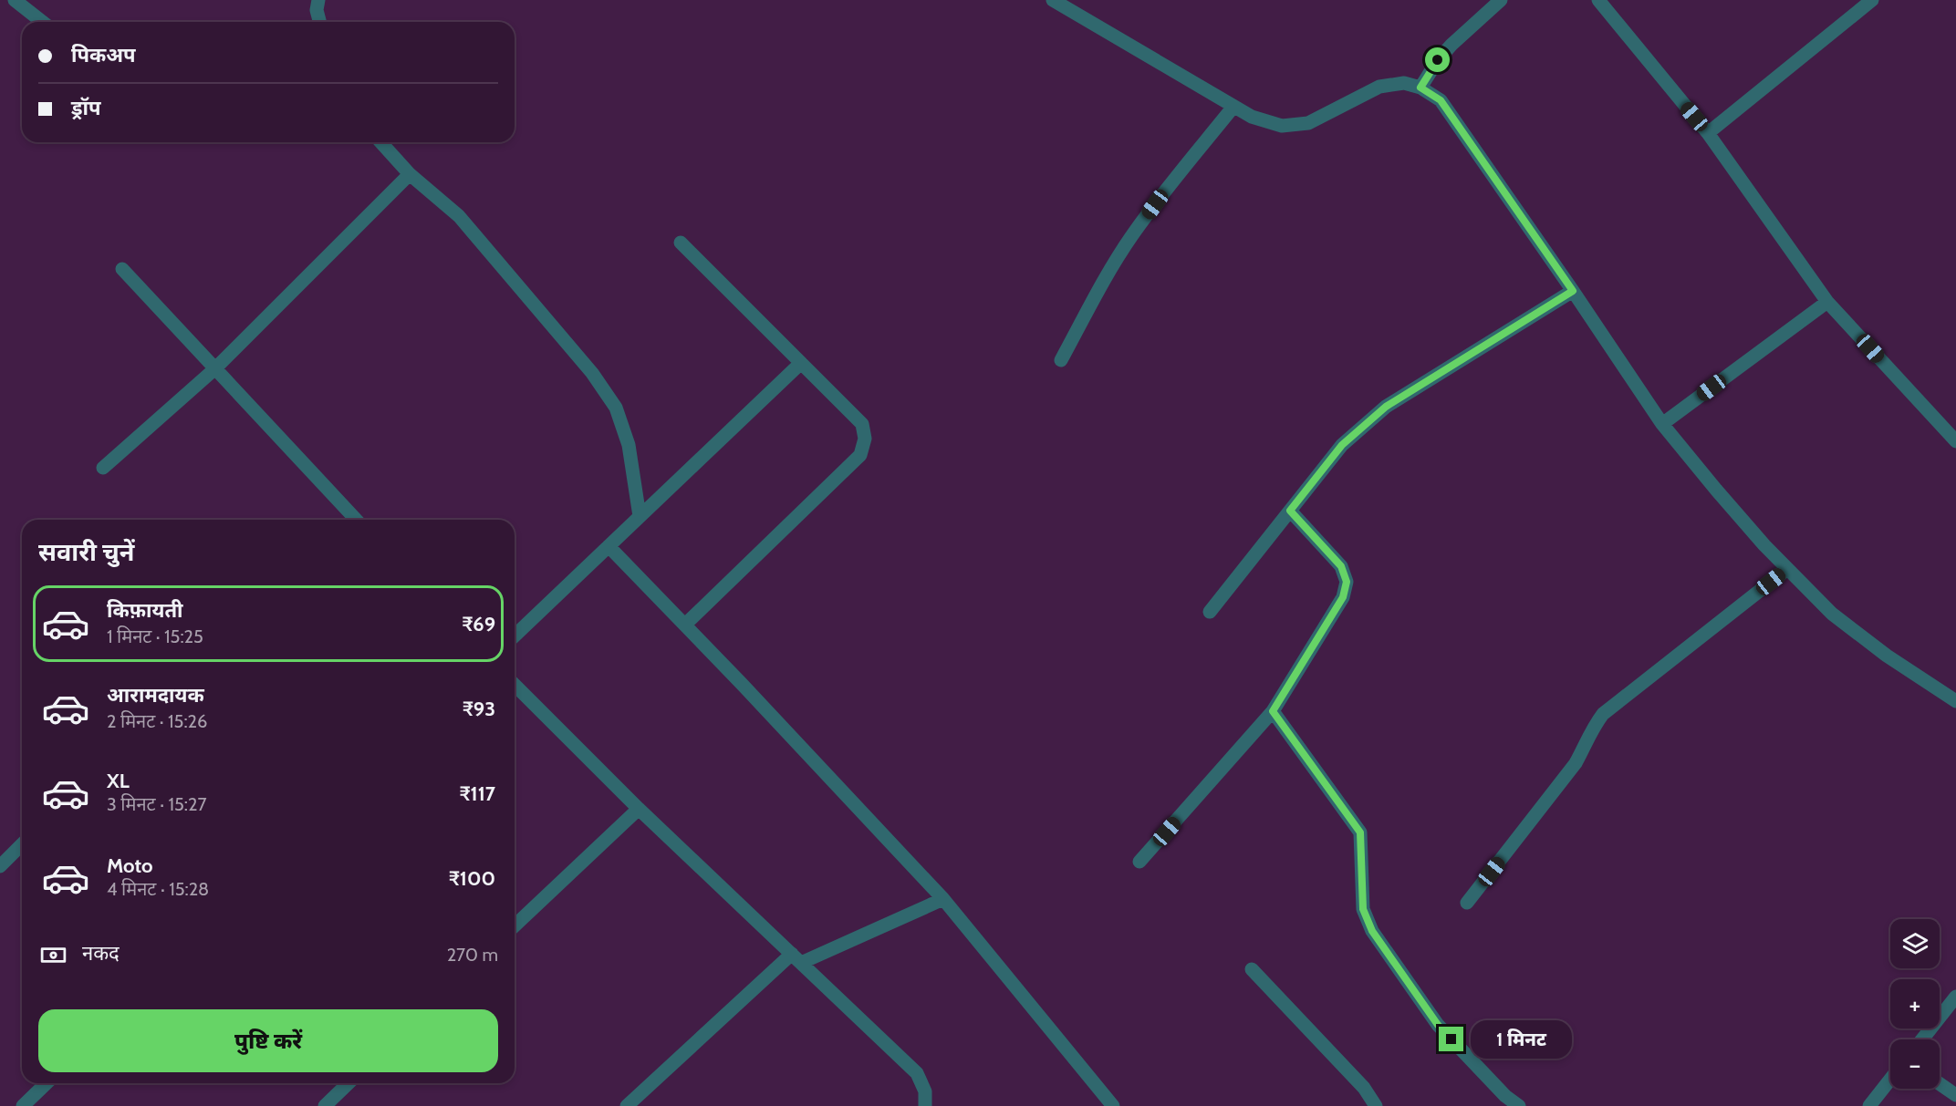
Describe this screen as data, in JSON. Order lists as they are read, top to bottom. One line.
{"page":{"banner":["पिकअप","ड्रॉप"],"heading":"सवारी चुनें","list":[{"name":"किफ़ायती","note":"1 मिनट · 15:25","value":"₹69"},{"name":"आरामदायक","note":"2 मिनट · 15:26","value":"₹93"},{"name":"XL","note":"3 मिनट · 15:27","value":"₹117"},{"name":"Moto","note":"4 मिनट · 15:28","value":"₹100"}],"map_buttons":["+","−"],"pay":["नकद","270 m"],"buttons":"पुष्टि करें","bubble":"1 मिनट"}}
